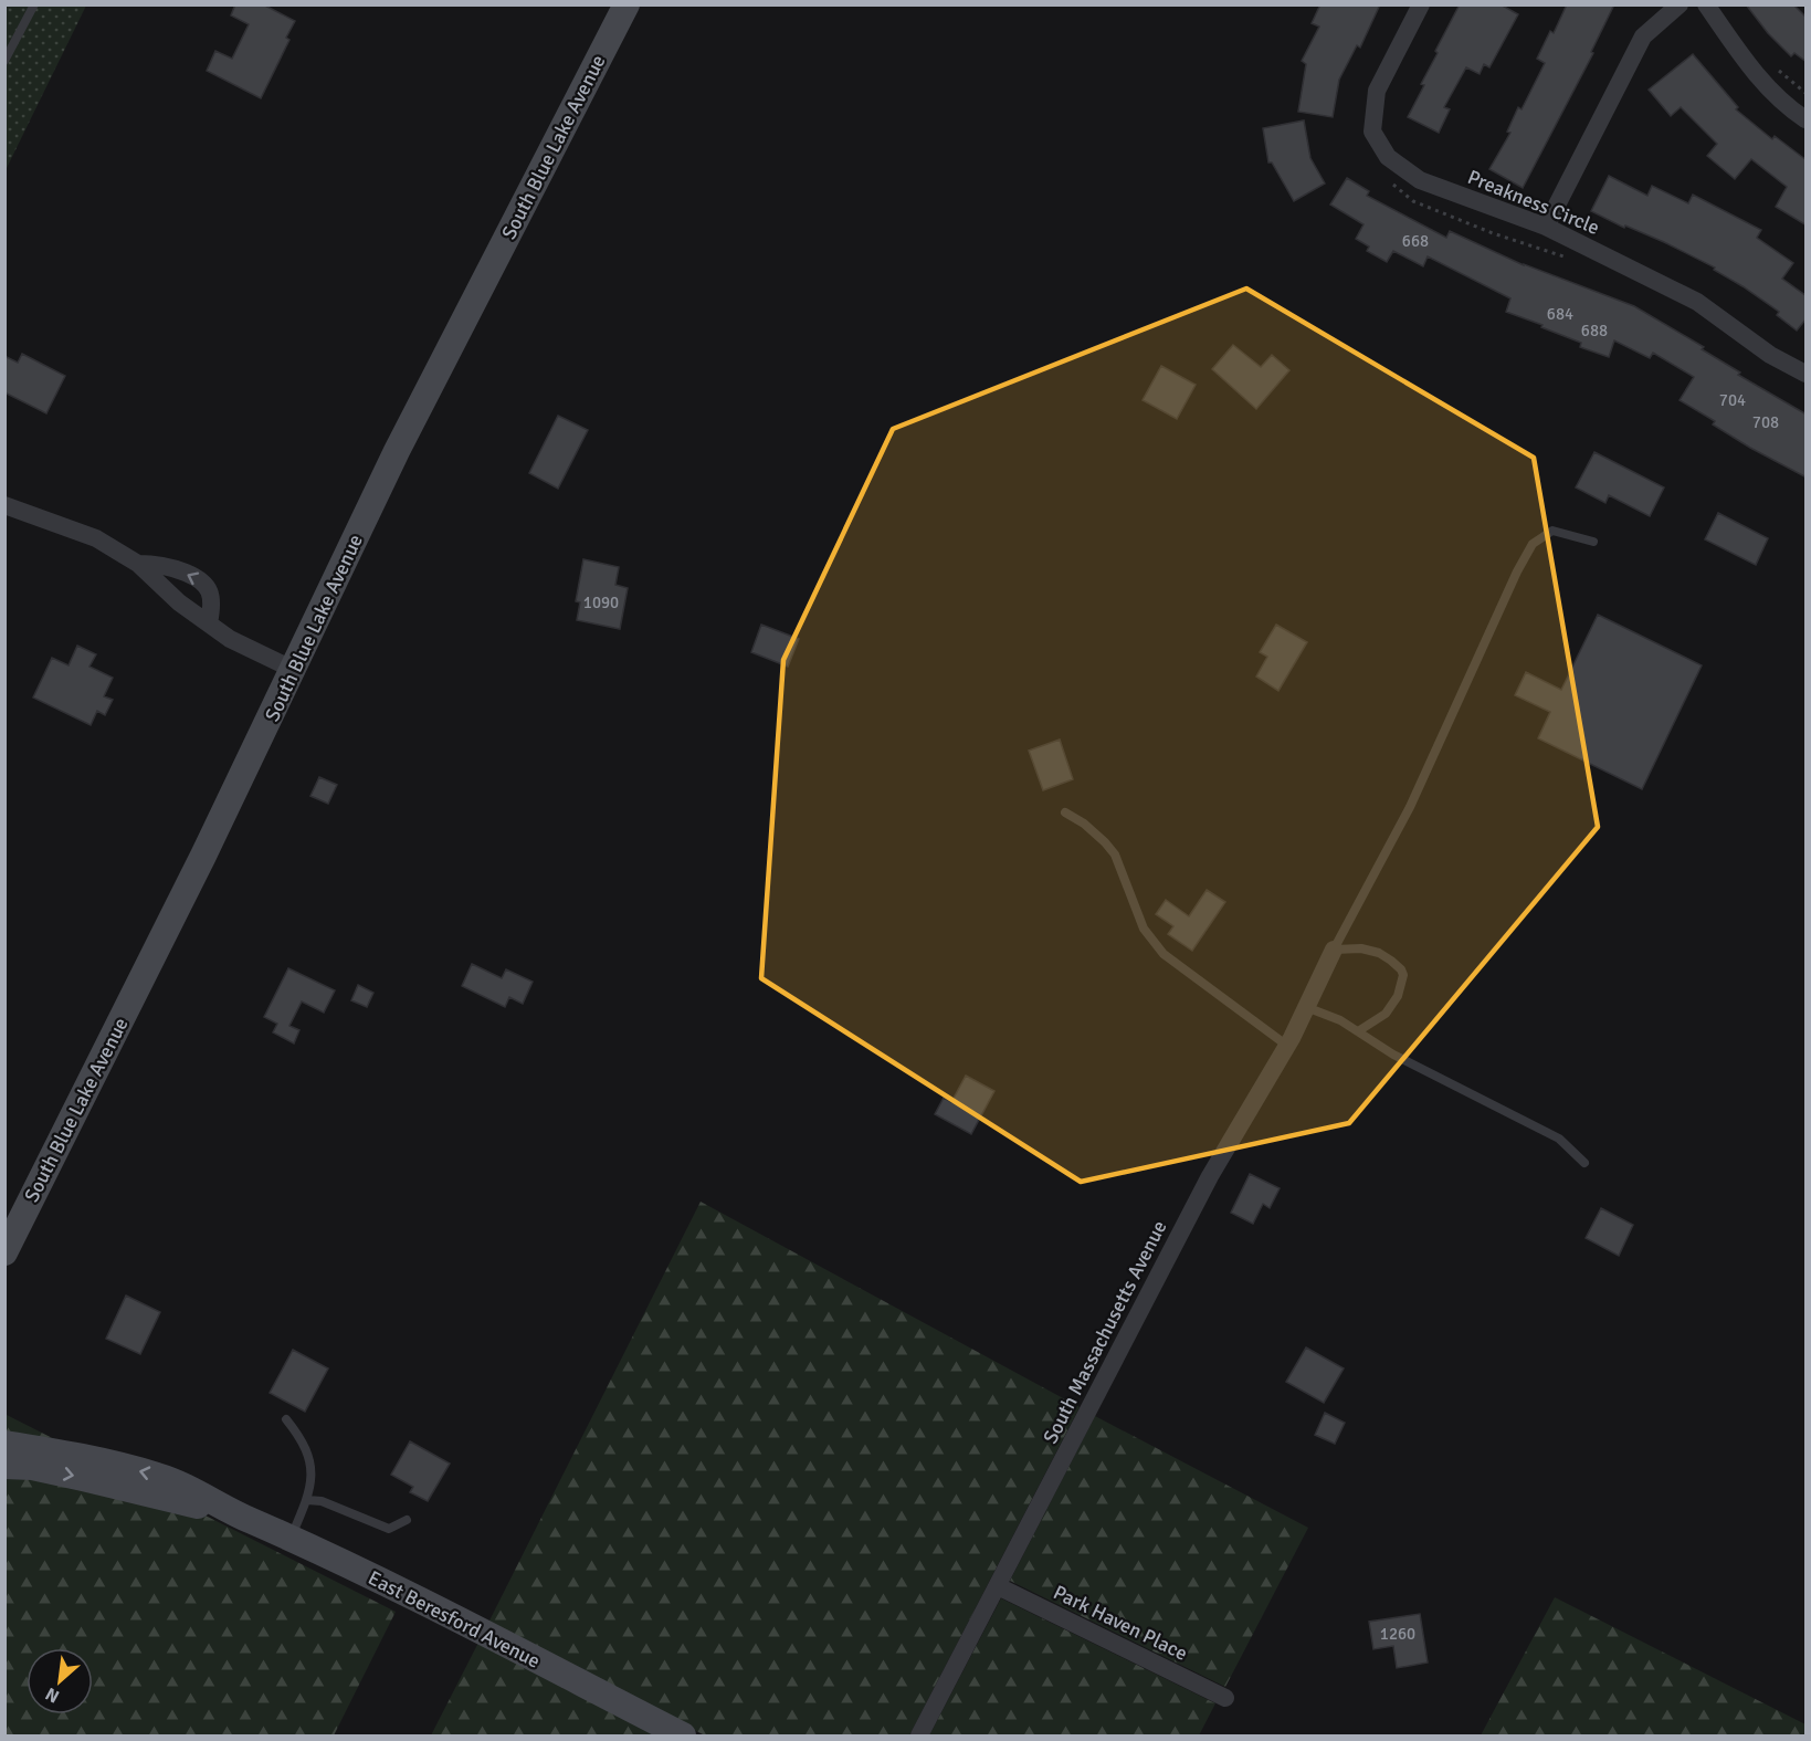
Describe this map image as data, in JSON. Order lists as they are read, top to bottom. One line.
{"streets":{"main road":["South Blue Lake Avenue","East Beresford Avenue"],"street":["Preakness Circle","South Massachusetts Avenue","Park Haven Place"]},"crossings":[["South Massachusetts Avenue","Park Haven Place"]],"house_numbers":["668","684","688","704","708","1090","1260"],"north":"bottom left"}
